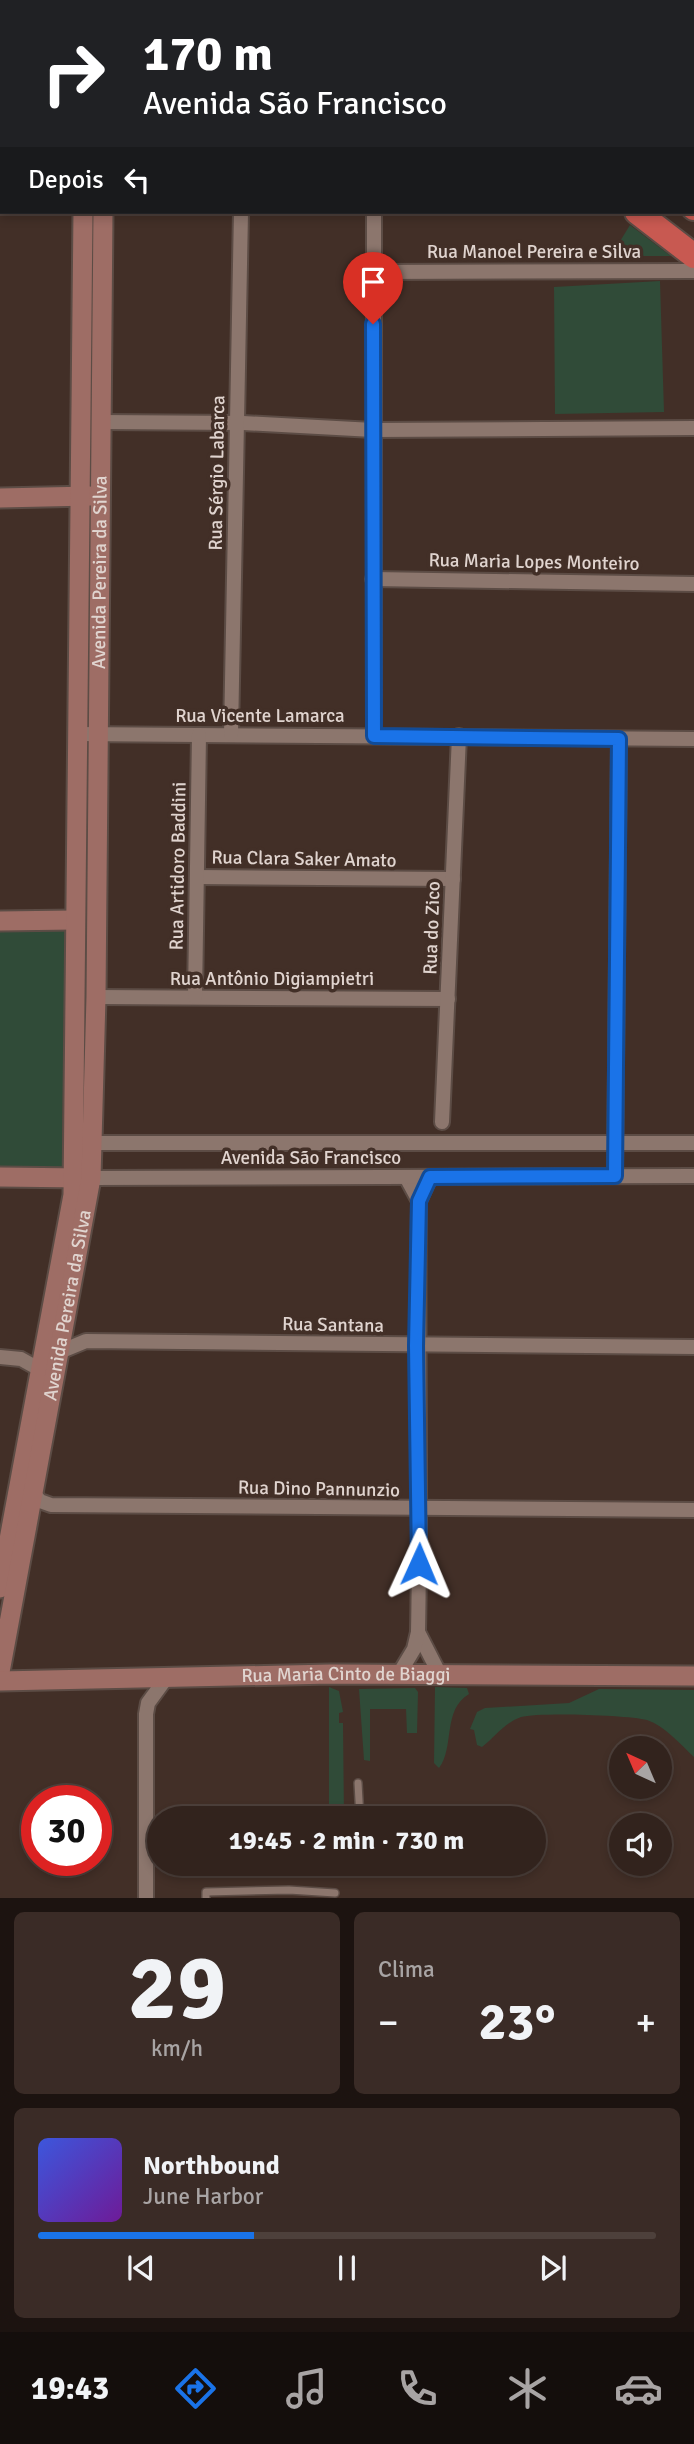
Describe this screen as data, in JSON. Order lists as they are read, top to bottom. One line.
{"streets":{"main road":["Avenida Pereira da Silva","Rua Maria Cinto de Biaggi"],"street":["Rua Manoel Pereira e Silva","Rua Sérgio Labarca","Rua Maria Lopes Monteiro","Rua Vicente Lamarca","Rua Clara Saker Amato","Rua Artidoro Baddini","Rua do Zico","Rua Antônio Digiampietri","Avenida São Francisco","Rua Santana","Rua Dino Pannunzio"]},"crossings":[["Rua Sérgio Labarca","Rua Vicente Lamarca"],["Avenida Pereira da Silva","Rua Vicente Lamarca"],["Avenida Pereira da Silva","Rua Antônio Digiampietri"],["Avenida Pereira da Silva","Avenida São Francisco"],["Avenida Pereira da Silva","Rua Santana"],["Avenida Pereira da Silva","Rua Dino Pannunzio"],["Rua Vicente Lamarca","Rua Artidoro Baddini"],["Rua Vicente Lamarca","Rua do Zico"],["Rua Clara Saker Amato","Rua Artidoro Baddini"],["Rua Clara Saker Amato","Rua do Zico"],["Rua Artidoro Baddini","Rua Antônio Digiampietri"],["Rua do Zico","Rua Antônio Digiampietri"],["Rua do Zico","Avenida São Francisco"]],"north":"top left","page":{"turn":["170 m","Avenida São Francisco"],"then":"Depois","limit":"30","trip":"19:45 · 2 min · 730 m","tile":[["29","km/h"],"Clima"],"heat":["−","23°","+"],"song":["Northbound","June Harbor"],"tabs":"19:43"}}
